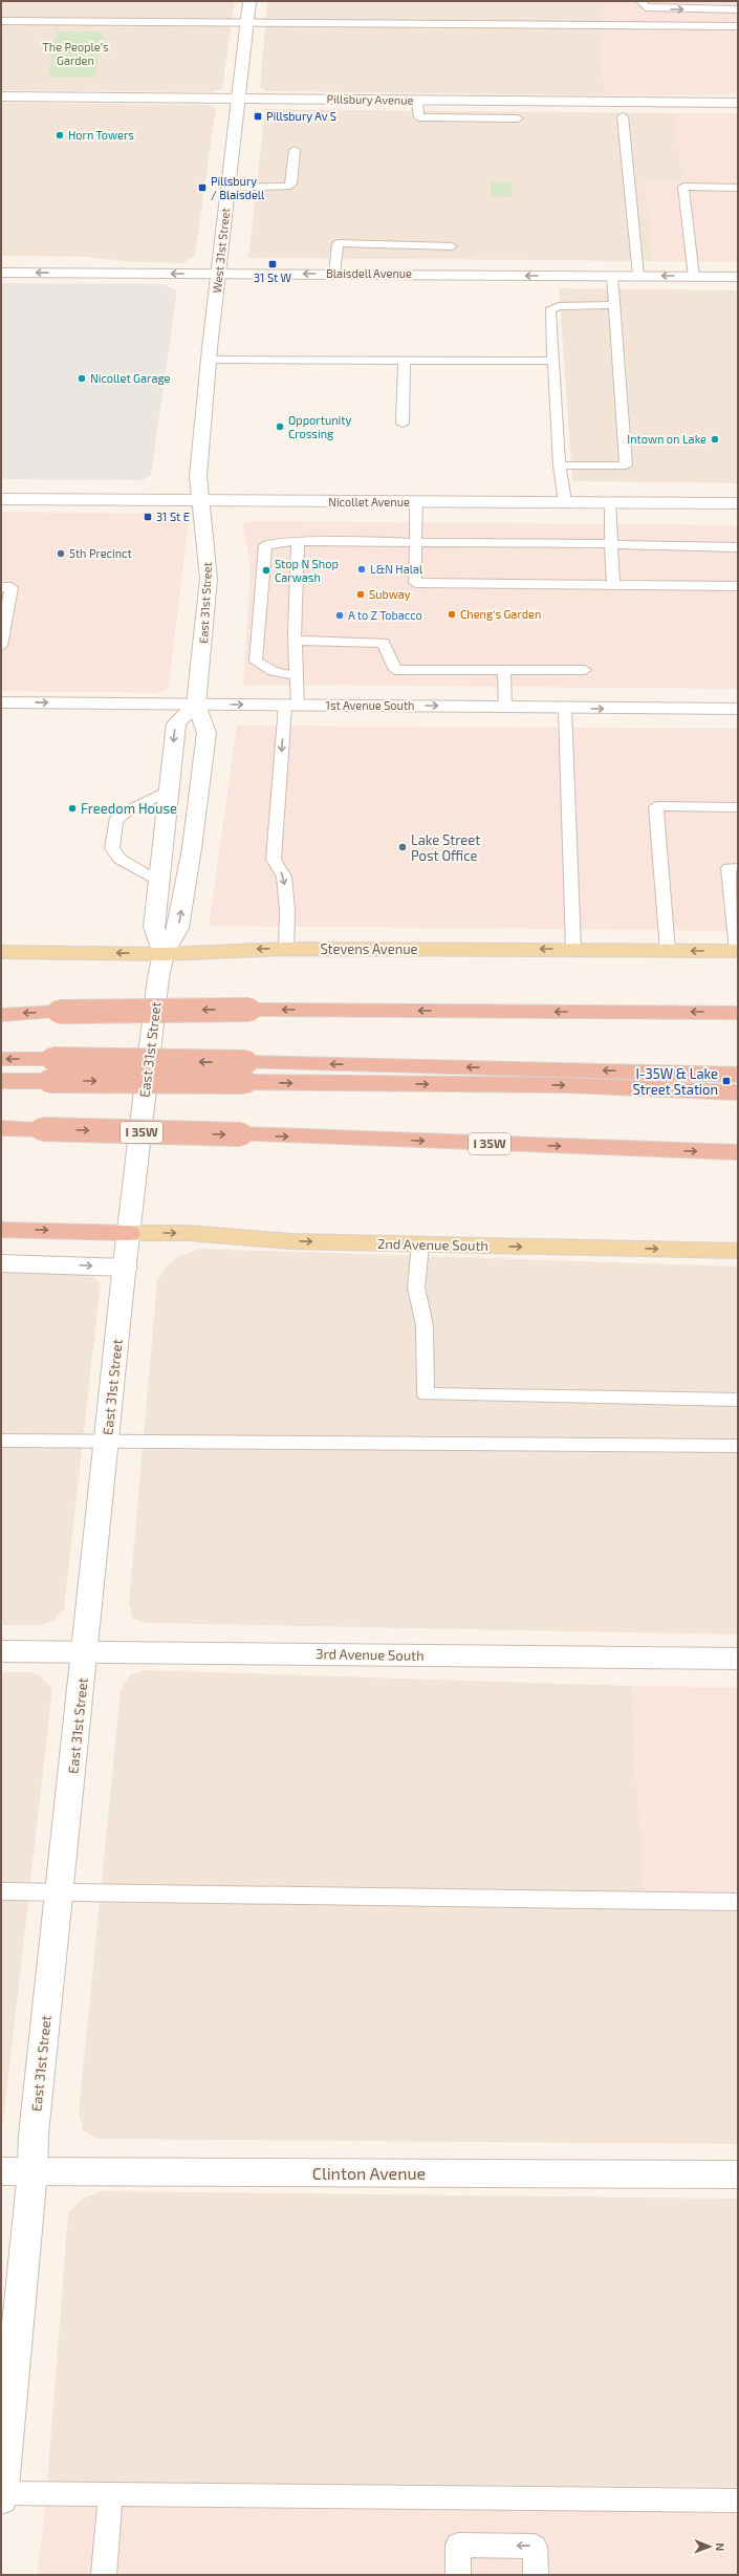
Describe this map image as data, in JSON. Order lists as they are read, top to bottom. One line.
{"streets":{"highway":["I 35W"],"main road":["Stevens Avenue","2nd Avenue South"],"street":["Pillsbury Avenue","West 31st Street","Blaisdell Avenue","Nicollet Avenue","East 31st Street","1st Avenue South","3rd Avenue South","Clinton Avenue"]},"crossings":[["Pillsbury Avenue","West 31st Street"],["West 31st Street","Blaisdell Avenue"],["West 31st Street","Nicollet Avenue"],["West 31st Street","East 31st Street"],["Nicollet Avenue","East 31st Street"],["East 31st Street","1st Avenue South"],["East 31st Street","Stevens Avenue"],["East 31st Street","2nd Avenue South"],["East 31st Street","3rd Avenue South"],["East 31st Street","Clinton Avenue"]],"one_way":["Blaisdell Avenue","1st Avenue South","Stevens Avenue","2nd Avenue South"],"parks":["The People's Garden"],"places":{"transit":["Pillsbury Av S","Pillsbury / Blaisdell","31 St W","31 St E","I-35W & Lake Street Station"],"other":["Horn Towers","Nicollet Garage","Opportunity Crossing","Intown on Lake","5th Precinct","L&N Halal","Stop N Shop Carwash","Subway","Cheng's Garden","A to Z Tobacco","Freedom House","Lake Street Post Office"]},"north":"right"}
